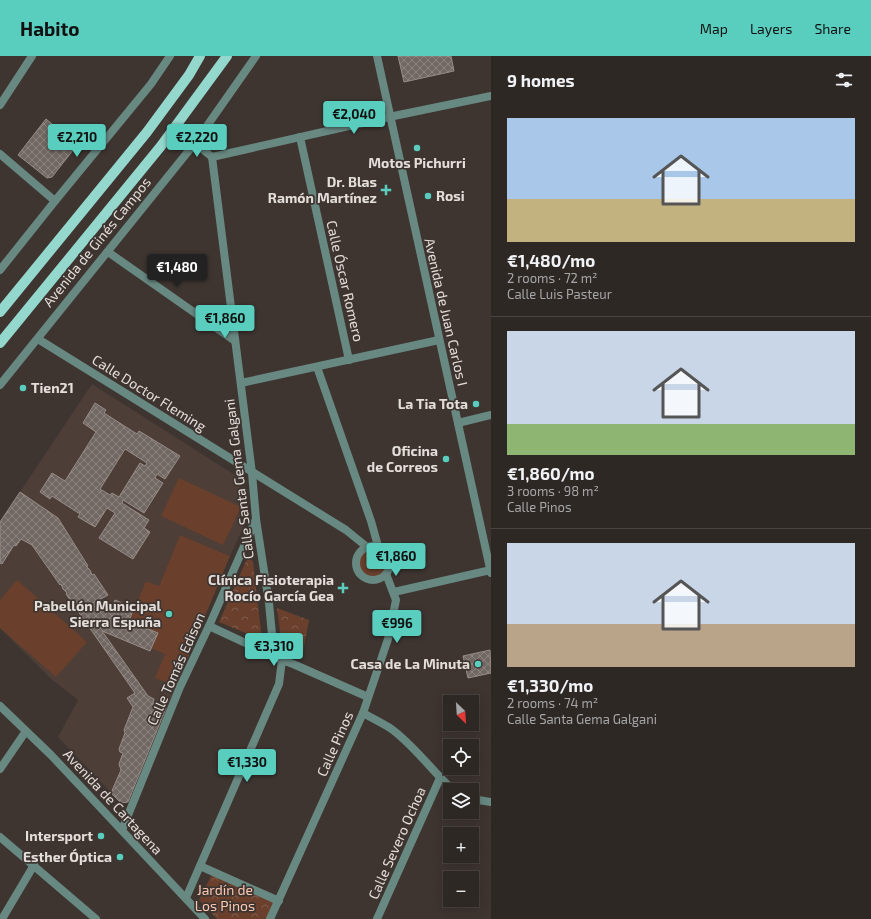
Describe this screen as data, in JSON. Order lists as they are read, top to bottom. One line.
{"streets":{"main road":["Avenida de Ginés Campos"],"street":["Calle Óscar Romero","Avenida de Juan Carlos I","Calle Doctor Fleming","Calle Santa Gema Galgani","Calle Tomás Edison","Calle Pinos","Avenida de Cartagena","Calle Severo Ochoa"]},"crossings":[["Avenida de Ginés Campos","Calle Doctor Fleming"],["Calle Doctor Fleming","Calle Santa Gema Galgani"],["Calle Doctor Fleming","Calle Pinos"],["Calle Santa Gema Galgani","Calle Tomás Edison"],["Calle Tomás Edison","Avenida de Cartagena"]],"parks":["Jardín de Los Pinos"],"places":{"other":["Motos Pichurri","Rosi","Tien21","La Tia Tota","Oficina de Correos","Pabellón Municipal Sierra Espuña","Casa de La Minuta","Intersport","Esther Óptica"],"health":["Dr. Blas Ramón Martínez","Clínica Fisioterapia Rocío García Gea"]},"north":"bottom right","page":{"header":"Habito","nav":["Map","Layers","Share"],"heading":"9 homes","price":["€2,040","€2,210","€2,220","€1,480","€1,860","€1,860","€996","€3,310","€1,330"],"list":[{"name":"€1,480/mo","note":"2 rooms · 72 m² · Calle Luis Pasteur"},{"name":"€1,860/mo","note":"3 rooms · 98 m² · Calle Pinos"},{"name":"€1,330/mo","note":"2 rooms · 74 m² · Calle Santa Gema Galgani"}],"map_buttons":["+","−"]}}
